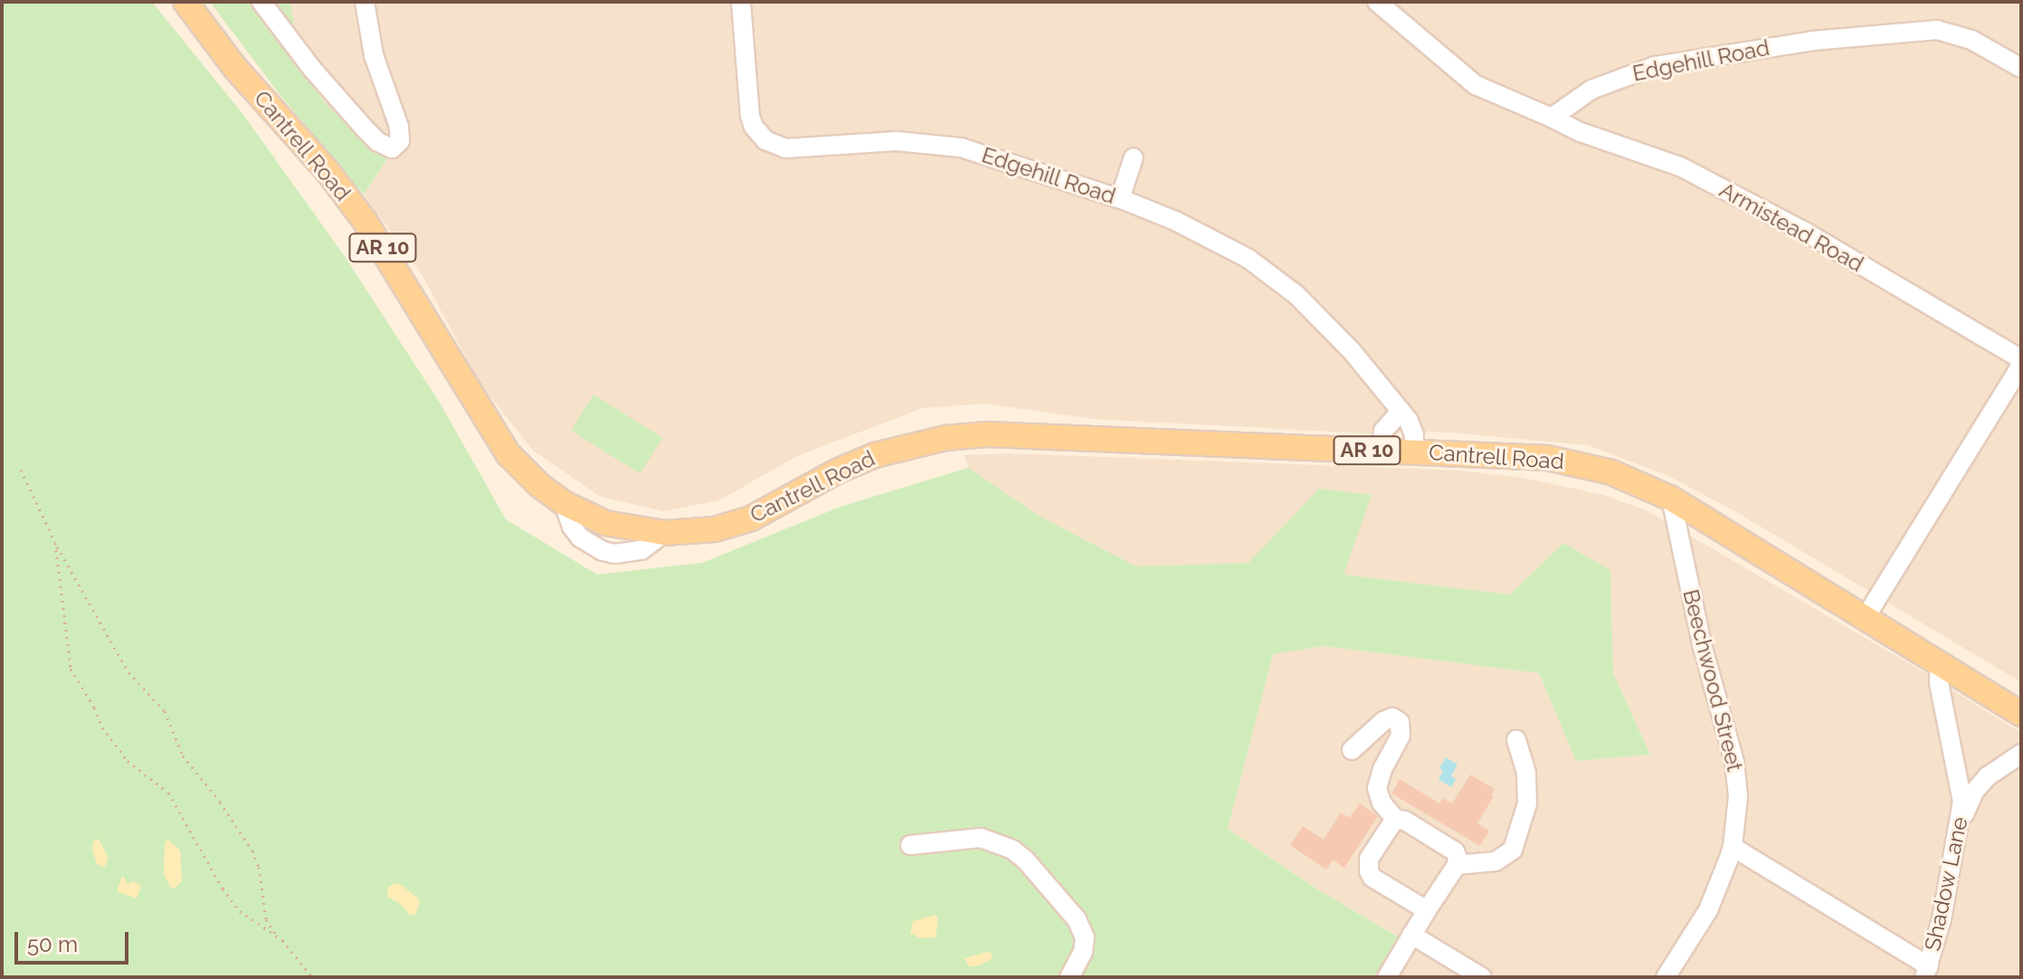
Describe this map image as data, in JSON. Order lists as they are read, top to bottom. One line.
{"streets":{"main road":["Cantrell Road","AR 10"],"street":["Edgehill Road","Armistead Road","Beechwood Street","Shadow Lane"]},"crossings":[["Edgehill Road","Cantrell Road"],["Edgehill Road","Armistead Road"],["Cantrell Road","Beechwood Street"],["Cantrell Road","Shadow Lane"]],"scale_bar":"50 m"}
